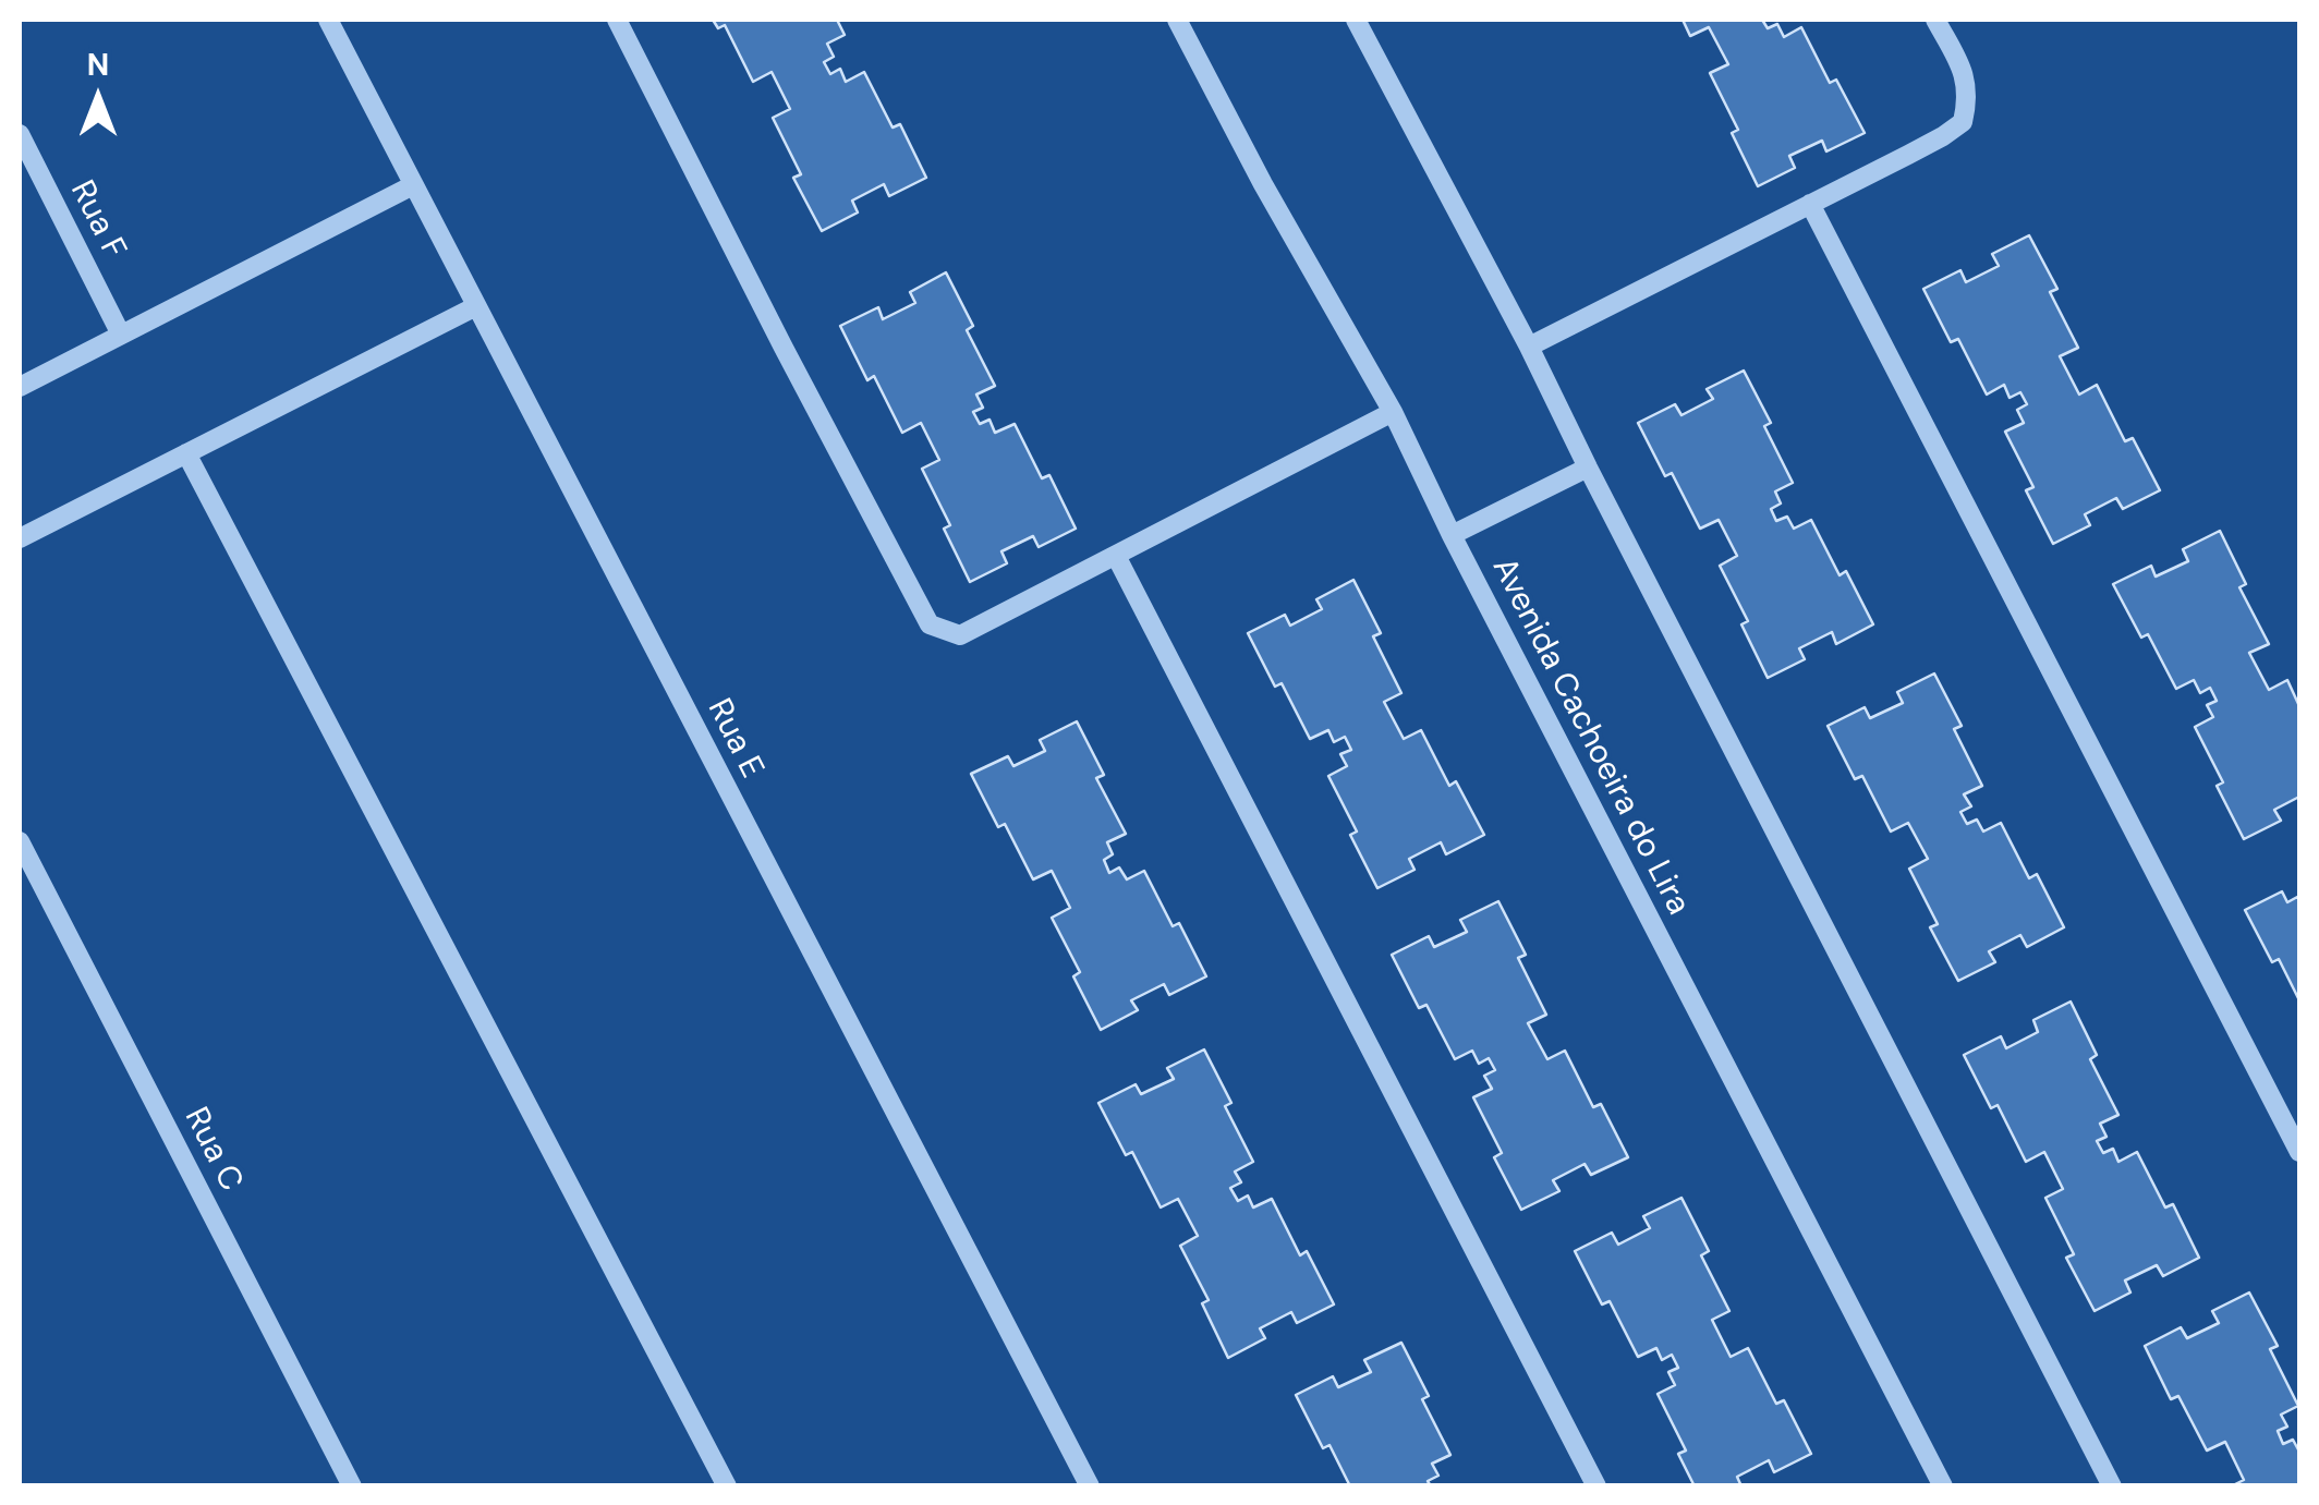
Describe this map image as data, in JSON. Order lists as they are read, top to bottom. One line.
{"streets":{"street":["Rua F","Avenida Cachoeira do Lira","Rua E","Rua C"]},"north":"top"}
